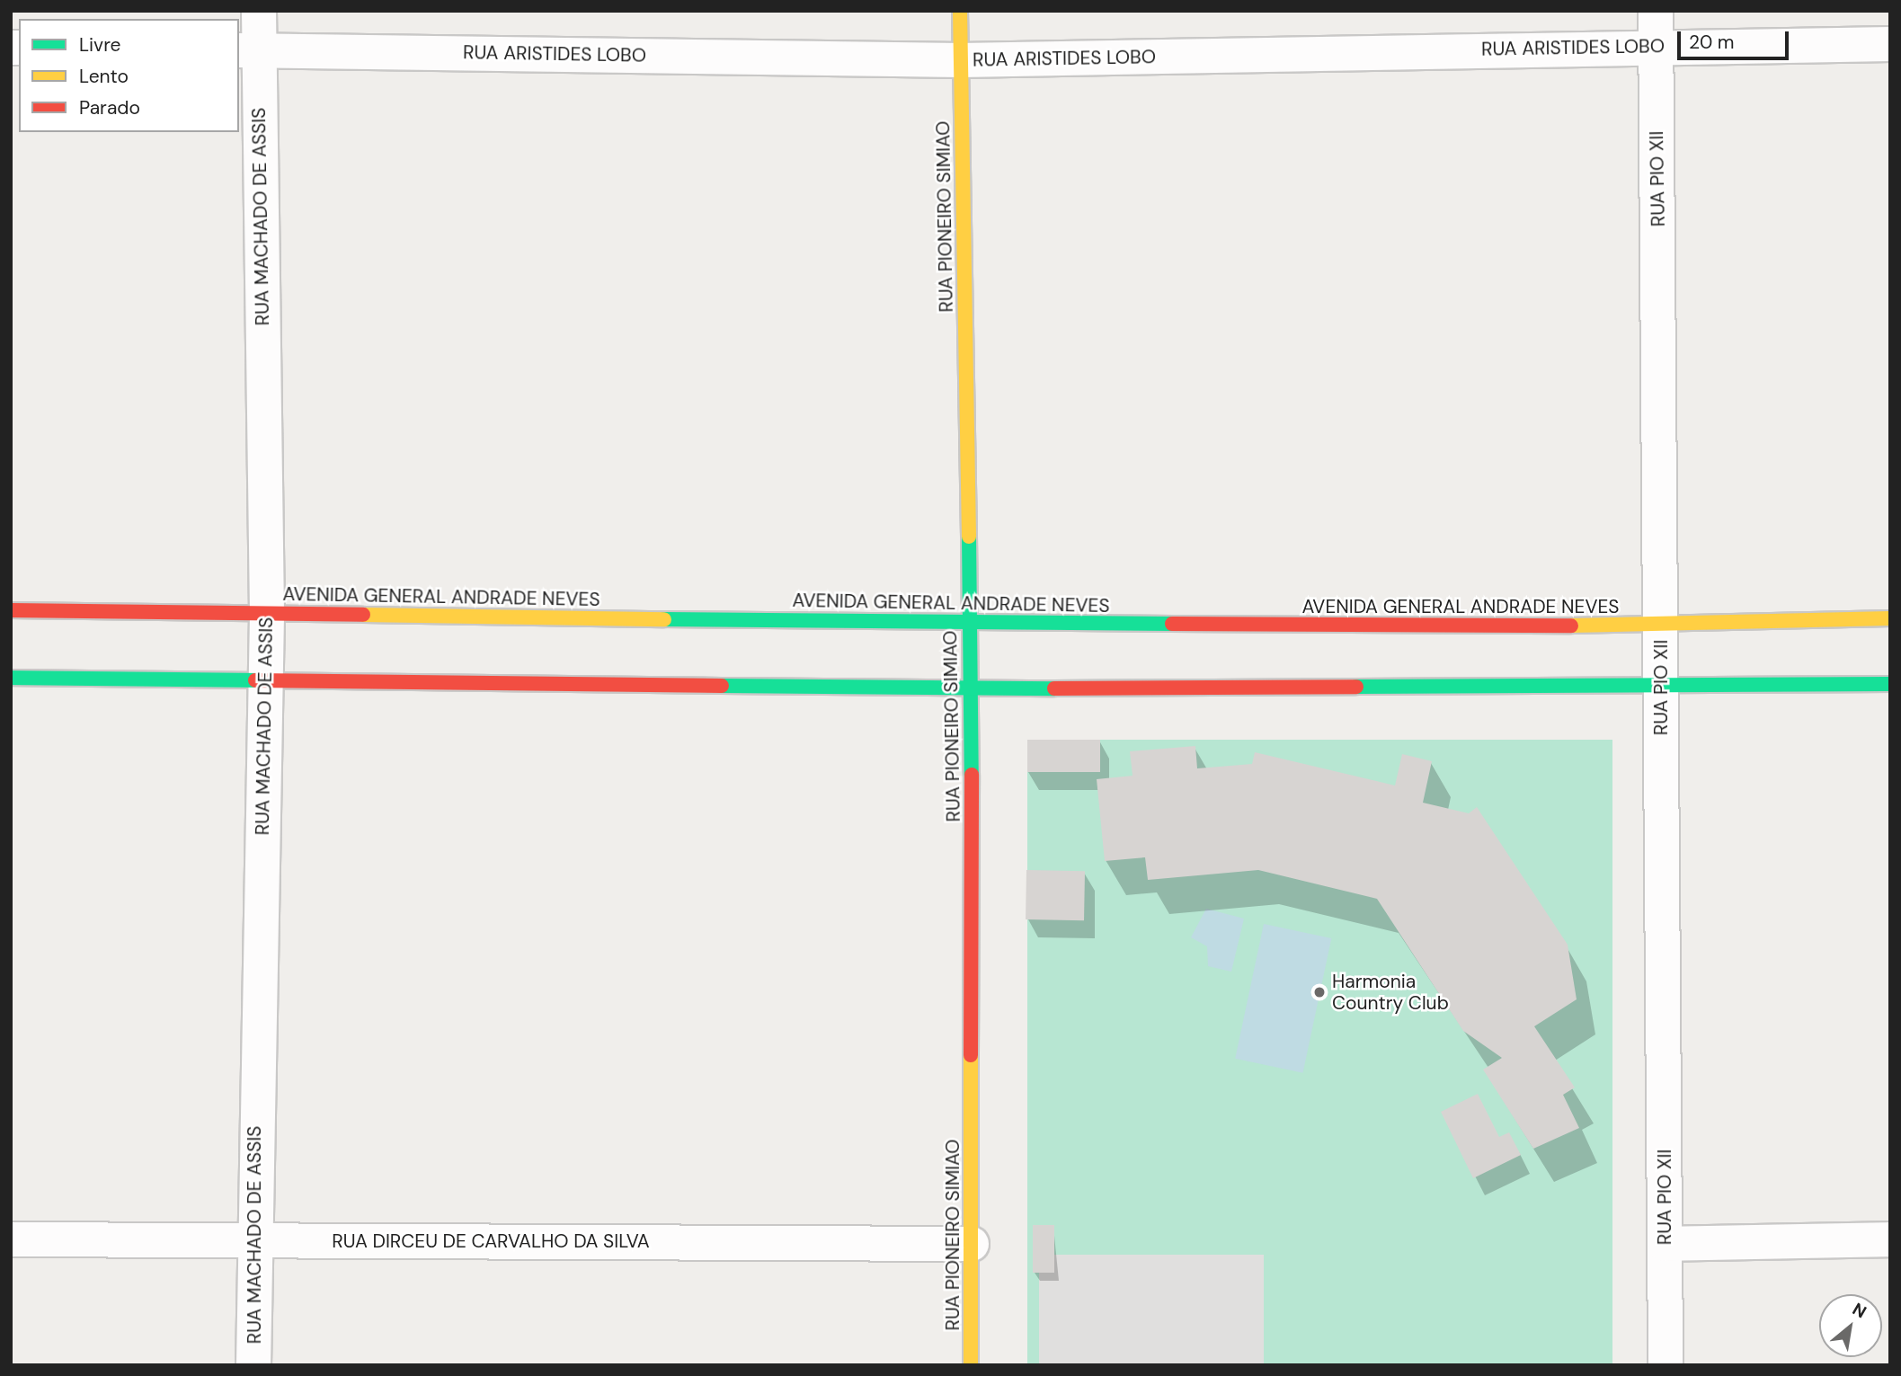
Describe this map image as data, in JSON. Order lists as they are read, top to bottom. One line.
{"streets":{"main road":["RUA PIONEIRO SIMIAO","AVENIDA GENERAL ANDRADE NEVES"],"street":["RUA ARISTIDES LOBO","RUA PIO XII","RUA MACHADO DE ASSIS","RUA DIRCEU DE CARVALHO DA SILVA"]},"crossings":[["RUA ARISTIDES LOBO","RUA PIO XII"],["RUA ARISTIDES LOBO","RUA MACHADO DE ASSIS"],["RUA ARISTIDES LOBO","RUA PIONEIRO SIMIAO"],["RUA PIO XII","AVENIDA GENERAL ANDRADE NEVES"],["RUA MACHADO DE ASSIS","AVENIDA GENERAL ANDRADE NEVES"],["RUA MACHADO DE ASSIS","RUA DIRCEU DE CARVALHO DA SILVA"],["RUA PIONEIRO SIMIAO","AVENIDA GENERAL ANDRADE NEVES"],["RUA PIONEIRO SIMIAO","RUA DIRCEU DE CARVALHO DA SILVA"]],"places":["Harmonia Country Club"],"legend":["Livre","Lento","Parado"],"scale_bar":"20 m","north":"top right"}
